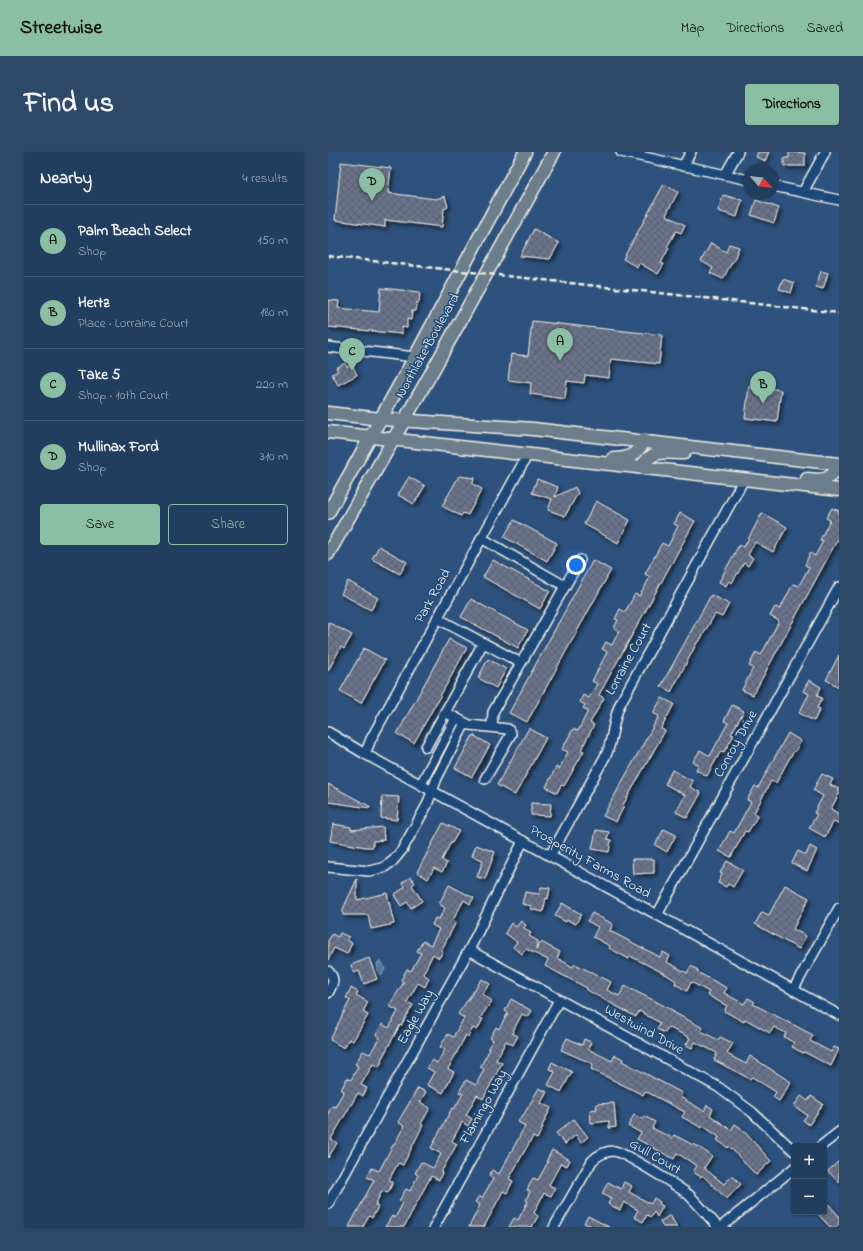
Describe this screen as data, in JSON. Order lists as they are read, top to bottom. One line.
{"streets":{"main road":["Northlake Boulevard"],"street":["Park Road","Lorraine Court","Conroy Drive","Prosperity Farms Road","Eagle Way","Westwind Drive","Flamingo Way","Gull Court"]},"crossings":[["Park Road","Prosperity Farms Road"],["Lorraine Court","Prosperity Farms Road"],["Conroy Drive","Prosperity Farms Road"],["Prosperity Farms Road","Eagle Way"],["Eagle Way","Westwind Drive"],["Westwind Drive","Flamingo Way"]],"north":"bottom right","page":{"header":"Streetwise","nav":["Map","Directions","Saved"],"title":"Find us","buttons":["Directions",["Save","Share"]],"heading":["Nearby","4 results"],"pins":["D","A","C","B"],"list":[{"mark":"A","name":"Palm Beach Select","note":"Shop","value":"150 m"},{"mark":"B","name":"Hertz","note":"Place · Lorraine Court","value":"180 m"},{"mark":"C","name":"Take 5","note":"Shop · 10th Court","value":"220 m"},{"mark":"D","name":"Mullinax Ford","note":"Shop","value":"310 m"}],"map_buttons":["+","−"]}}
